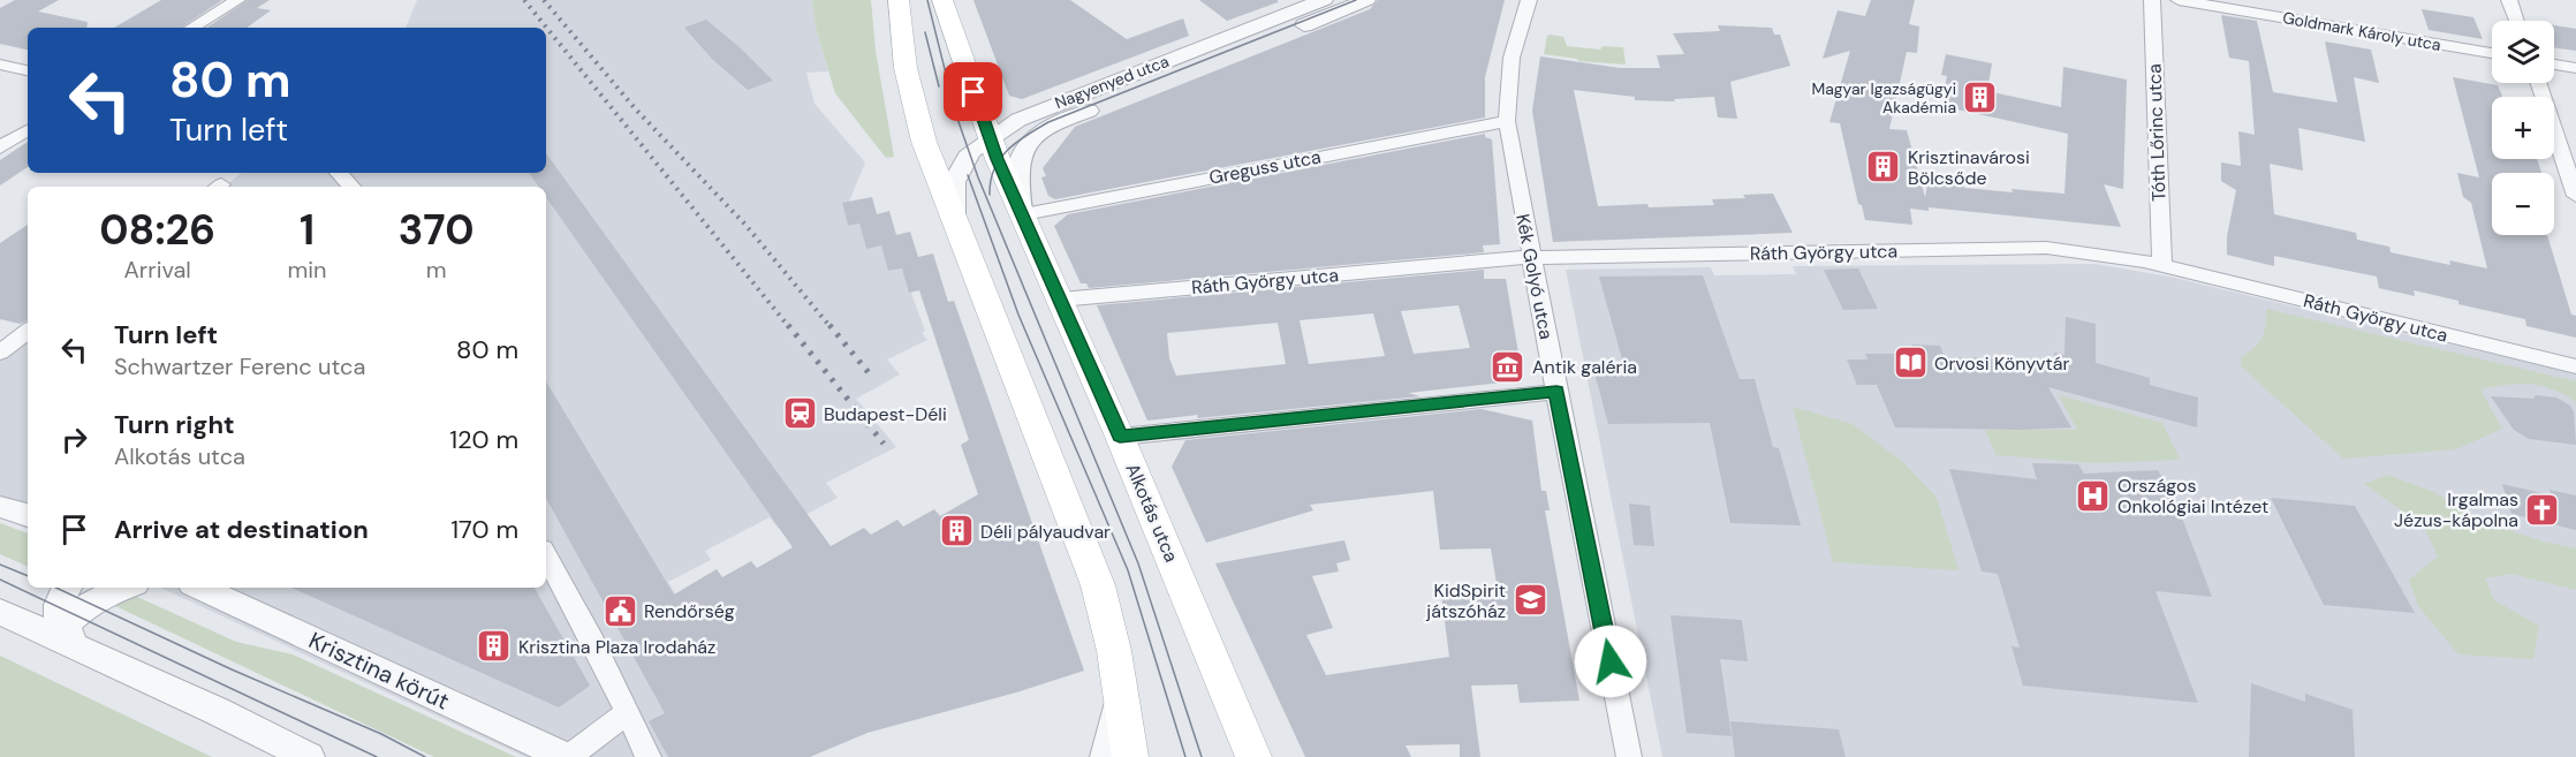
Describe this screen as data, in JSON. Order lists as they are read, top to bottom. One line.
{"streets":{"main road":["Alkotás utca"],"street":["Goldmark Károly utca","Nagyenyed utca","Tóth Lőrinc utca","Greguss utca","Ráth György utca","Kék Golyó utca","Krisztina körút"]},"crossings":[["Nagyenyed utca","Greguss utca"],["Nagyenyed utca","Alkotás utca"],["Tóth Lőrinc utca","Ráth György utca"],["Greguss utca","Kék Golyó utca"],["Greguss utca","Alkotás utca"],["Ráth György utca","Kék Golyó utca"],["Ráth György utca","Alkotás utca"]],"places":{"building":["Magyar Igazságügyi Akadémia","Krisztinavárosi Bölcsőde","Déli pályaudvar","Krisztina Plaza Irodaház"],"library":["Orvosi Könyvtár"],"museum":["Antik galéria"],"station":["Budapest-Déli"],"hospital":["Országos Onkológiai Intézet"],"church":["Irgalmas Jézus-kápolna"],"school or university":["KidSpirit játszóház"],"public building":["Rendőrség"]},"page":{"map_buttons":["+","−"],"turn":["80 m","Turn left"],"eta":["08:26","Arrival","1","min","370","m"],"list":[{"name":"Turn left","note":"Schwartzer Ferenc utca","value":"80 m"},{"name":"Turn right","note":"Alkotás utca","value":"120 m"},{"name":"Arrive at destination","value":"170 m"}]}}
